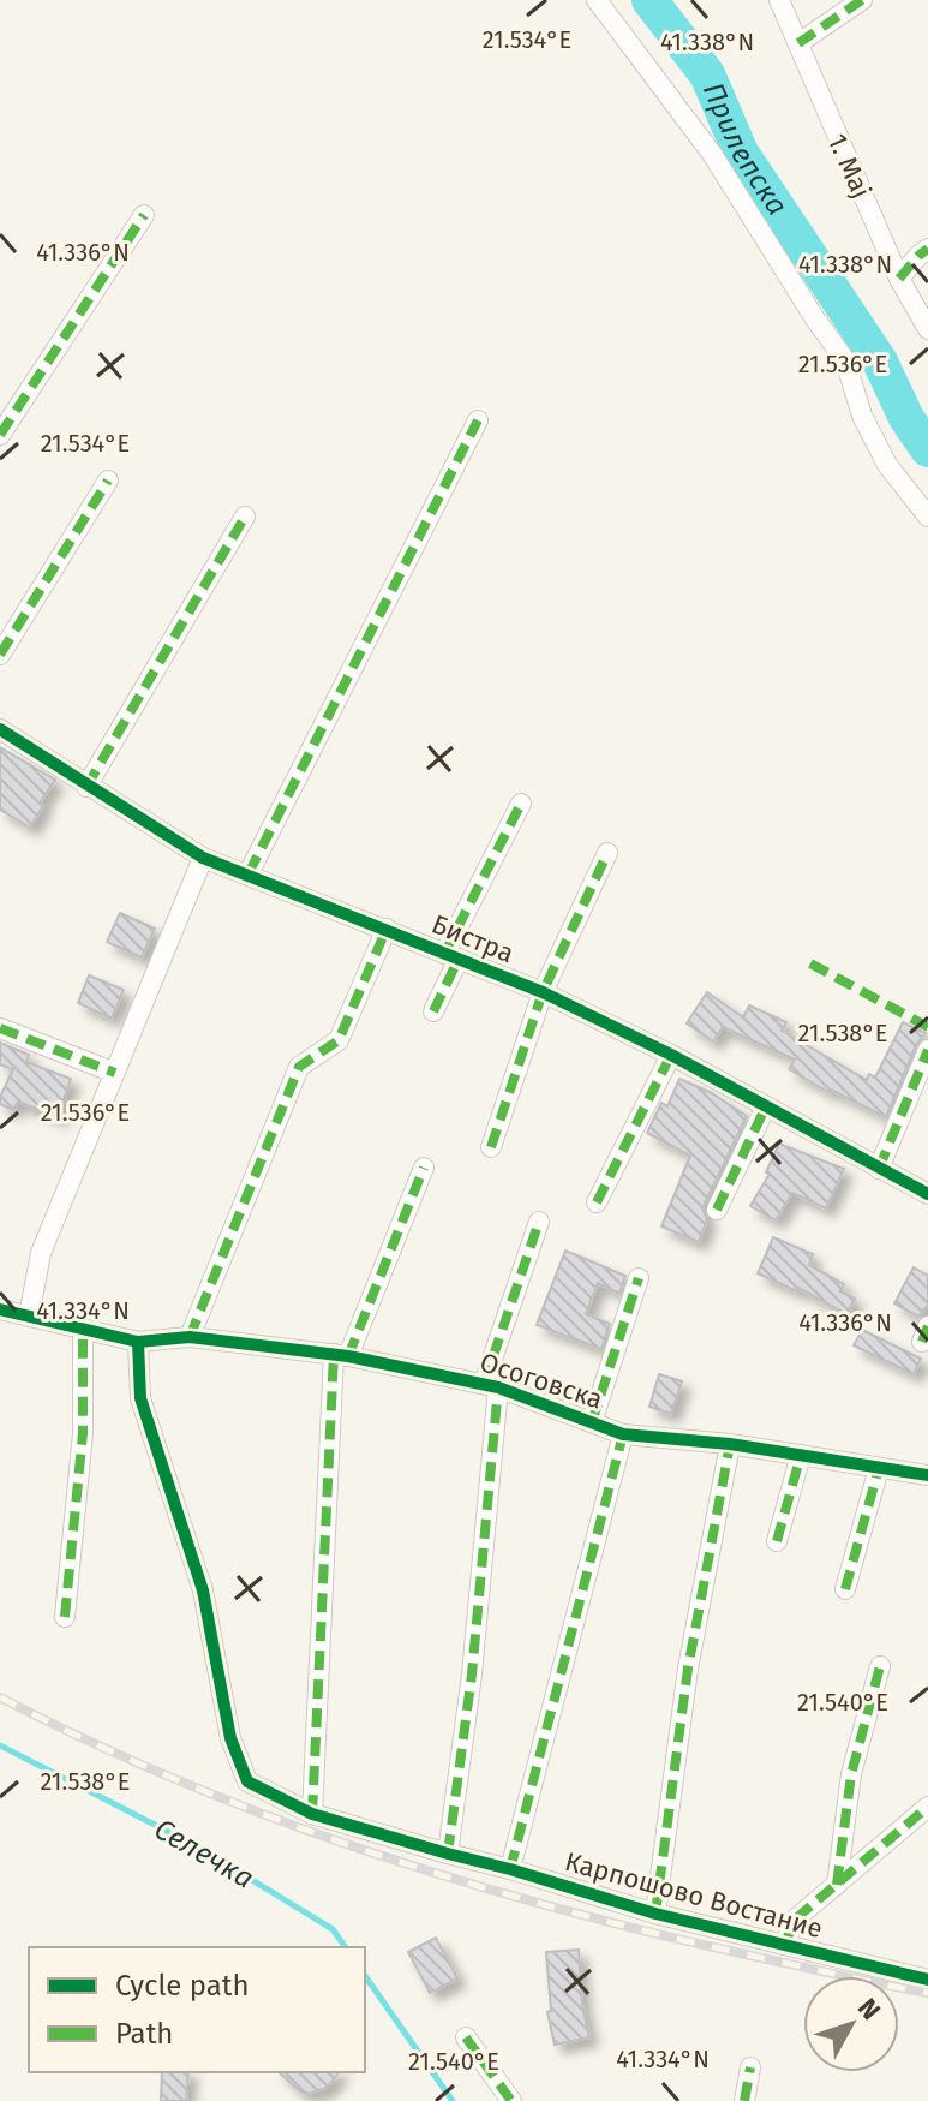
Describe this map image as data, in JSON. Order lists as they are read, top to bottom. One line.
{"streets":{"street":["1. Мај","Бистра","Осоговска","Карпошово Востание"]},"crossings":[["Осоговска","Карпошово Востание"]],"water":["Прилепска","Селечка"],"legend":["Cycle path","Path"],"north":"top right","coordinates":["21.534°E","41.338°N","41.336°N","21.536°E","21.538°E","41.334°N","21.540°E"]}
